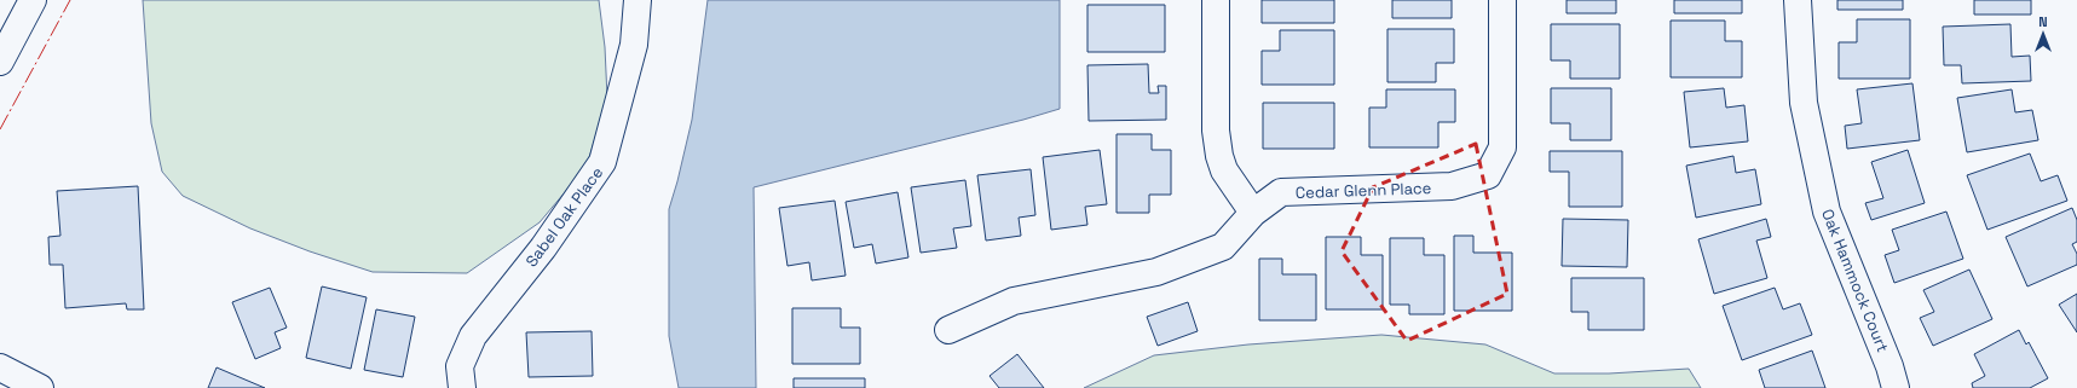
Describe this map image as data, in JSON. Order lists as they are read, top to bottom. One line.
{"streets":{"street":["Cedar Glenn Place","Sabel Oak Place","Oak Hammock Court"]},"north":"top"}
